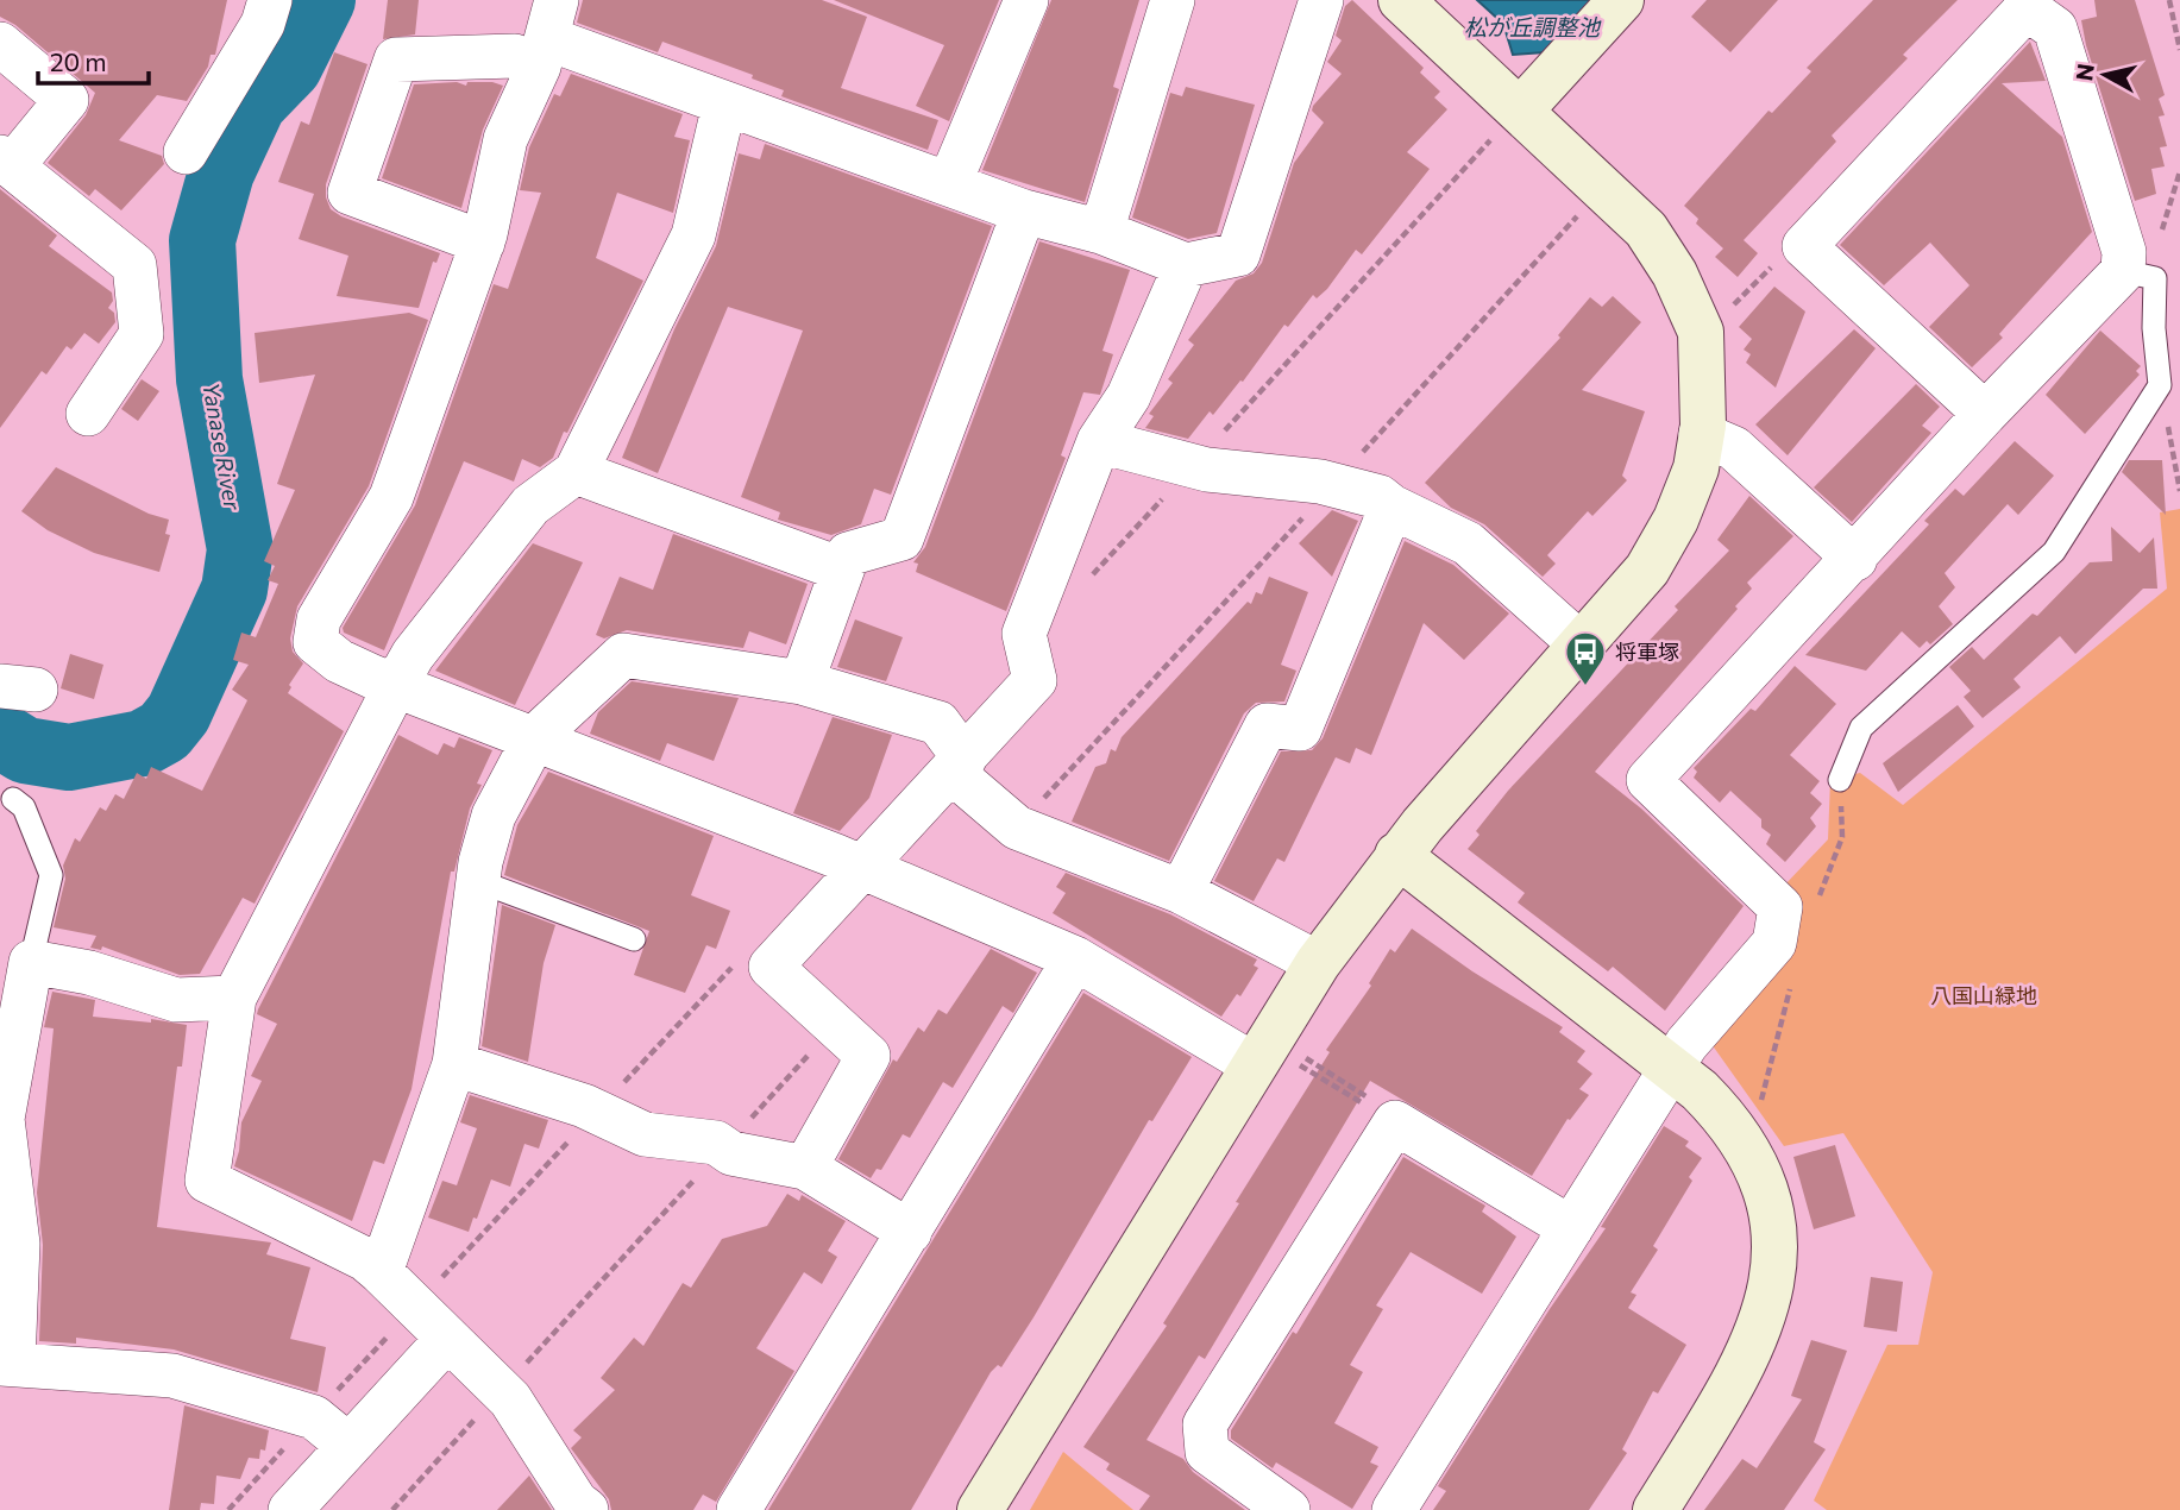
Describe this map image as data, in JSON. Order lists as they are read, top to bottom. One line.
{"water":["松が丘調整池","Yanase River"],"parks":["八国山緑地"],"places":{"bus stop":["将軍塚"]},"scale_bar":"20 m","north":"left"}
